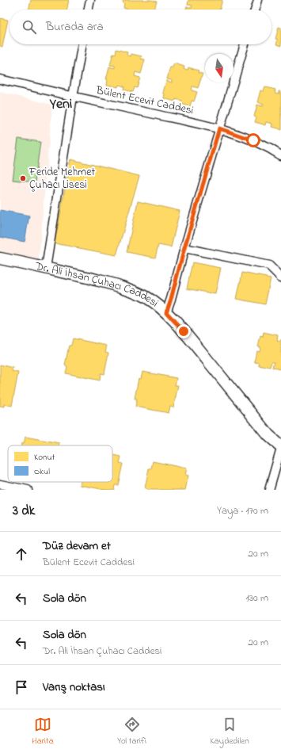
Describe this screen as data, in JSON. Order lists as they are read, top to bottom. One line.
{"streets":{"street":["Bülent Ecevit Caddesi","Dr. Ali İhsan Çuhacı Caddesi"]},"districts":["Yeni"],"places":["Feride Mehmet Çuhacı Lisesi"],"legend":["Konut","Okul"],"north":"bottom","page":{"search":"Burada ara","heading":["3 dk","Yaya · 170 m"],"list":[["Düz devam et","Bülent Ecevit Caddesi","20 m"],["Sola dön","130 m"],["Sola dön","Dr. Ali İhsan Çuhacı Caddesi","20 m"],"Varış noktası"],"nav":["Harita","Yol tarifi","Kaydedilen"]}}
